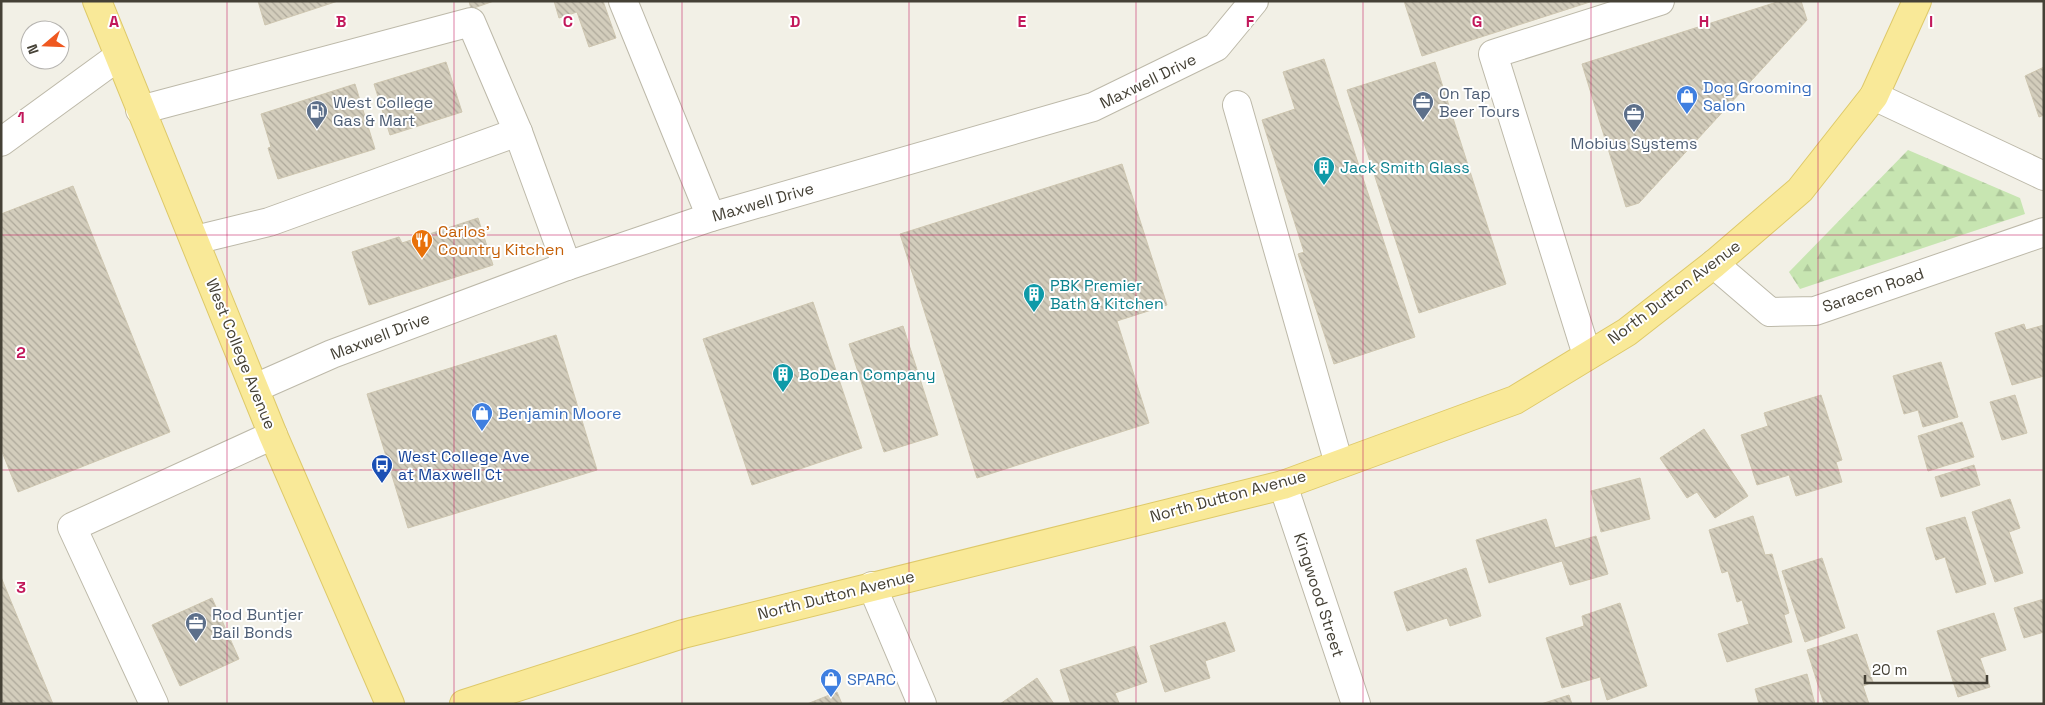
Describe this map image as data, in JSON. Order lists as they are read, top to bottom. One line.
{"streets":{"main road":["North Dutton Avenue","West College Avenue"],"street":["Maxwell Drive","Saracen Road","Kingwood Street"]},"crossings":[["Maxwell Drive","West College Avenue"],["Saracen Road","North Dutton Avenue"],["North Dutton Avenue","Kingwood Street"]],"places":{"shop":["Dog Grooming Salon","Benjamin Moore","SPARC"],"office":["On Tap Beer Tours","Mobius Systems","Rod Buntjer Bail Bonds"],"fuel station":["West College Gas & Mart"],"building":["Jack Smith Glass","PBK Premier Bath & Kitchen","BoDean Company"],"restaurant":["Carlos' Country Kitchen"],"bus stop":["West College Ave at Maxwell Ct"]},"scale_bar":"20 m","north":"left","grid":{"columns":["A","B","C","D","E","F","G","H","I"],"rows":["1","2","3"]}}
